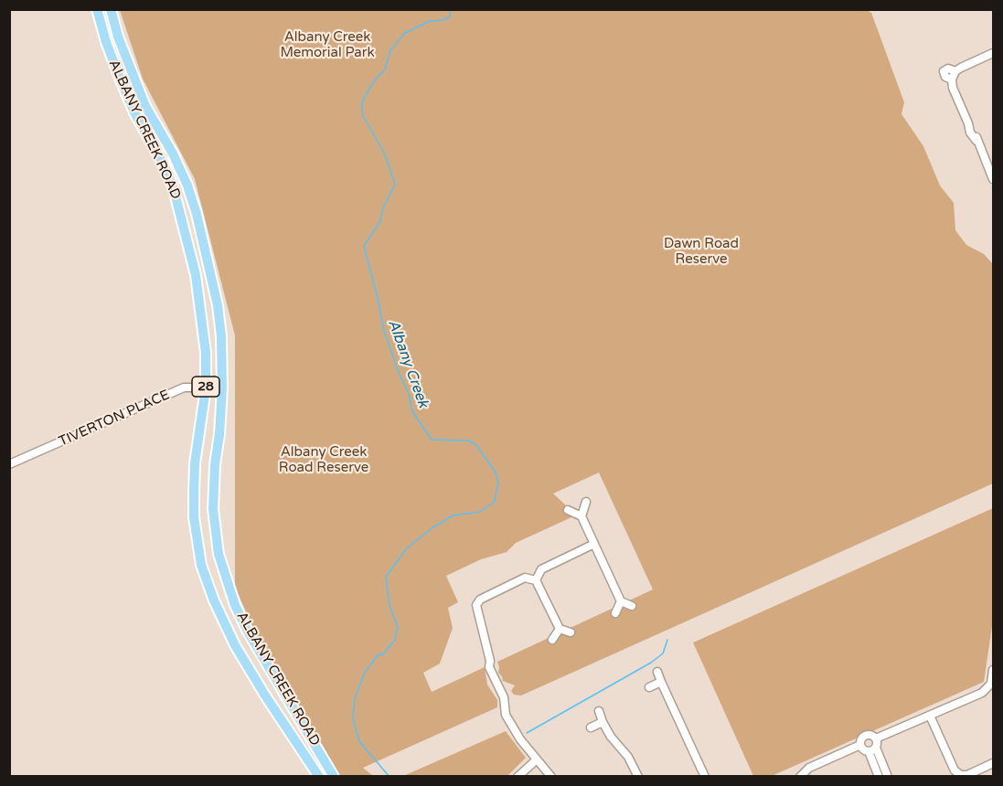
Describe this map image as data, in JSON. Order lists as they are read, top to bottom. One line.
{"streets":{"main road":["ALBANY CREEK ROAD","28"],"street":["TIVERTON PLACE"]},"crossings":[["ALBANY CREEK ROAD","TIVERTON PLACE"]],"water":["Albany Creek"],"parks":["Albany Creek Memorial Park","Dawn Road Reserve","Albany Creek Road Reserve"]}
